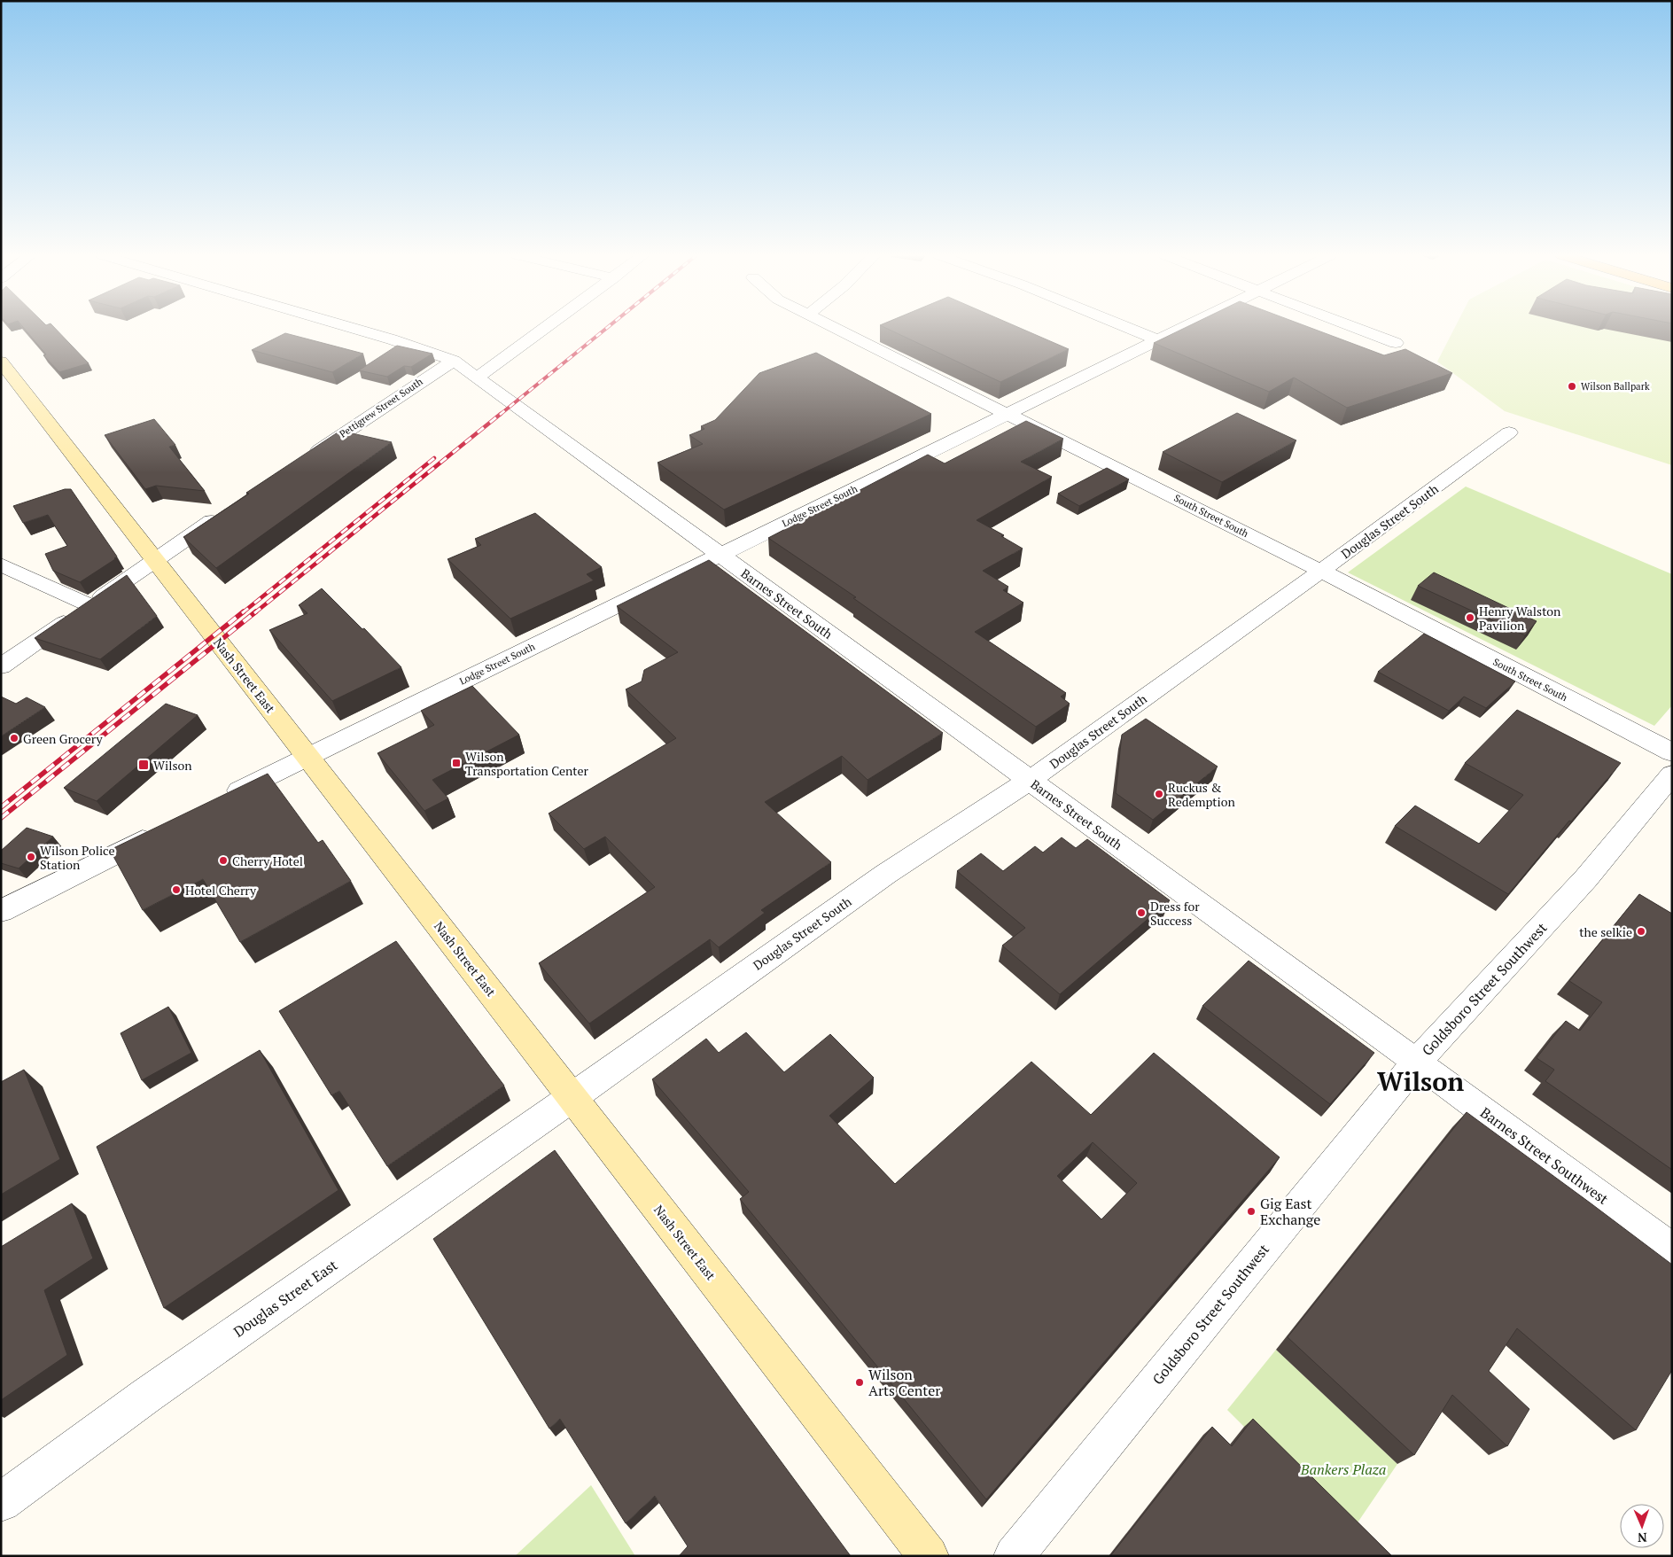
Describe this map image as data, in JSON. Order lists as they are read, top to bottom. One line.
{"streets":{"main road":["Nash Street East"],"street":["Pettigrew Street South","Lodge Street South","South Street South","Douglas Street South","Barnes Street South","Goldsboro Street Southwest","Barnes Street Southwest","Douglas Street East"]},"crossings":[["Pettigrew Street South","Barnes Street South"],["Lodge Street South","South Street South"],["Lodge Street South","Barnes Street South"],["Lodge Street South","Nash Street East"],["South Street South","Douglas Street South"],["Douglas Street South","Barnes Street South"],["Douglas Street South","Nash Street East"],["Douglas Street South","Douglas Street East"],["Barnes Street South","Goldsboro Street Southwest"],["Barnes Street South","Barnes Street Southwest"],["Nash Street East","Douglas Street East"],["Goldsboro Street Southwest","Barnes Street Southwest"]],"districts":["Wilson"],"parks":["Bankers Plaza"],"places":{"other":["Wilson Ballpark","Henry Walston Pavilion","Green Grocery","Ruckus & Redemption","Wilson Police Station","Cherry Hotel","Hotel Cherry","Dress for Success","the selkie","Gig East Exchange","Wilson Arts Center"],"transit":["Wilson Transportation Center","Wilson"]},"north":"bottom"}
